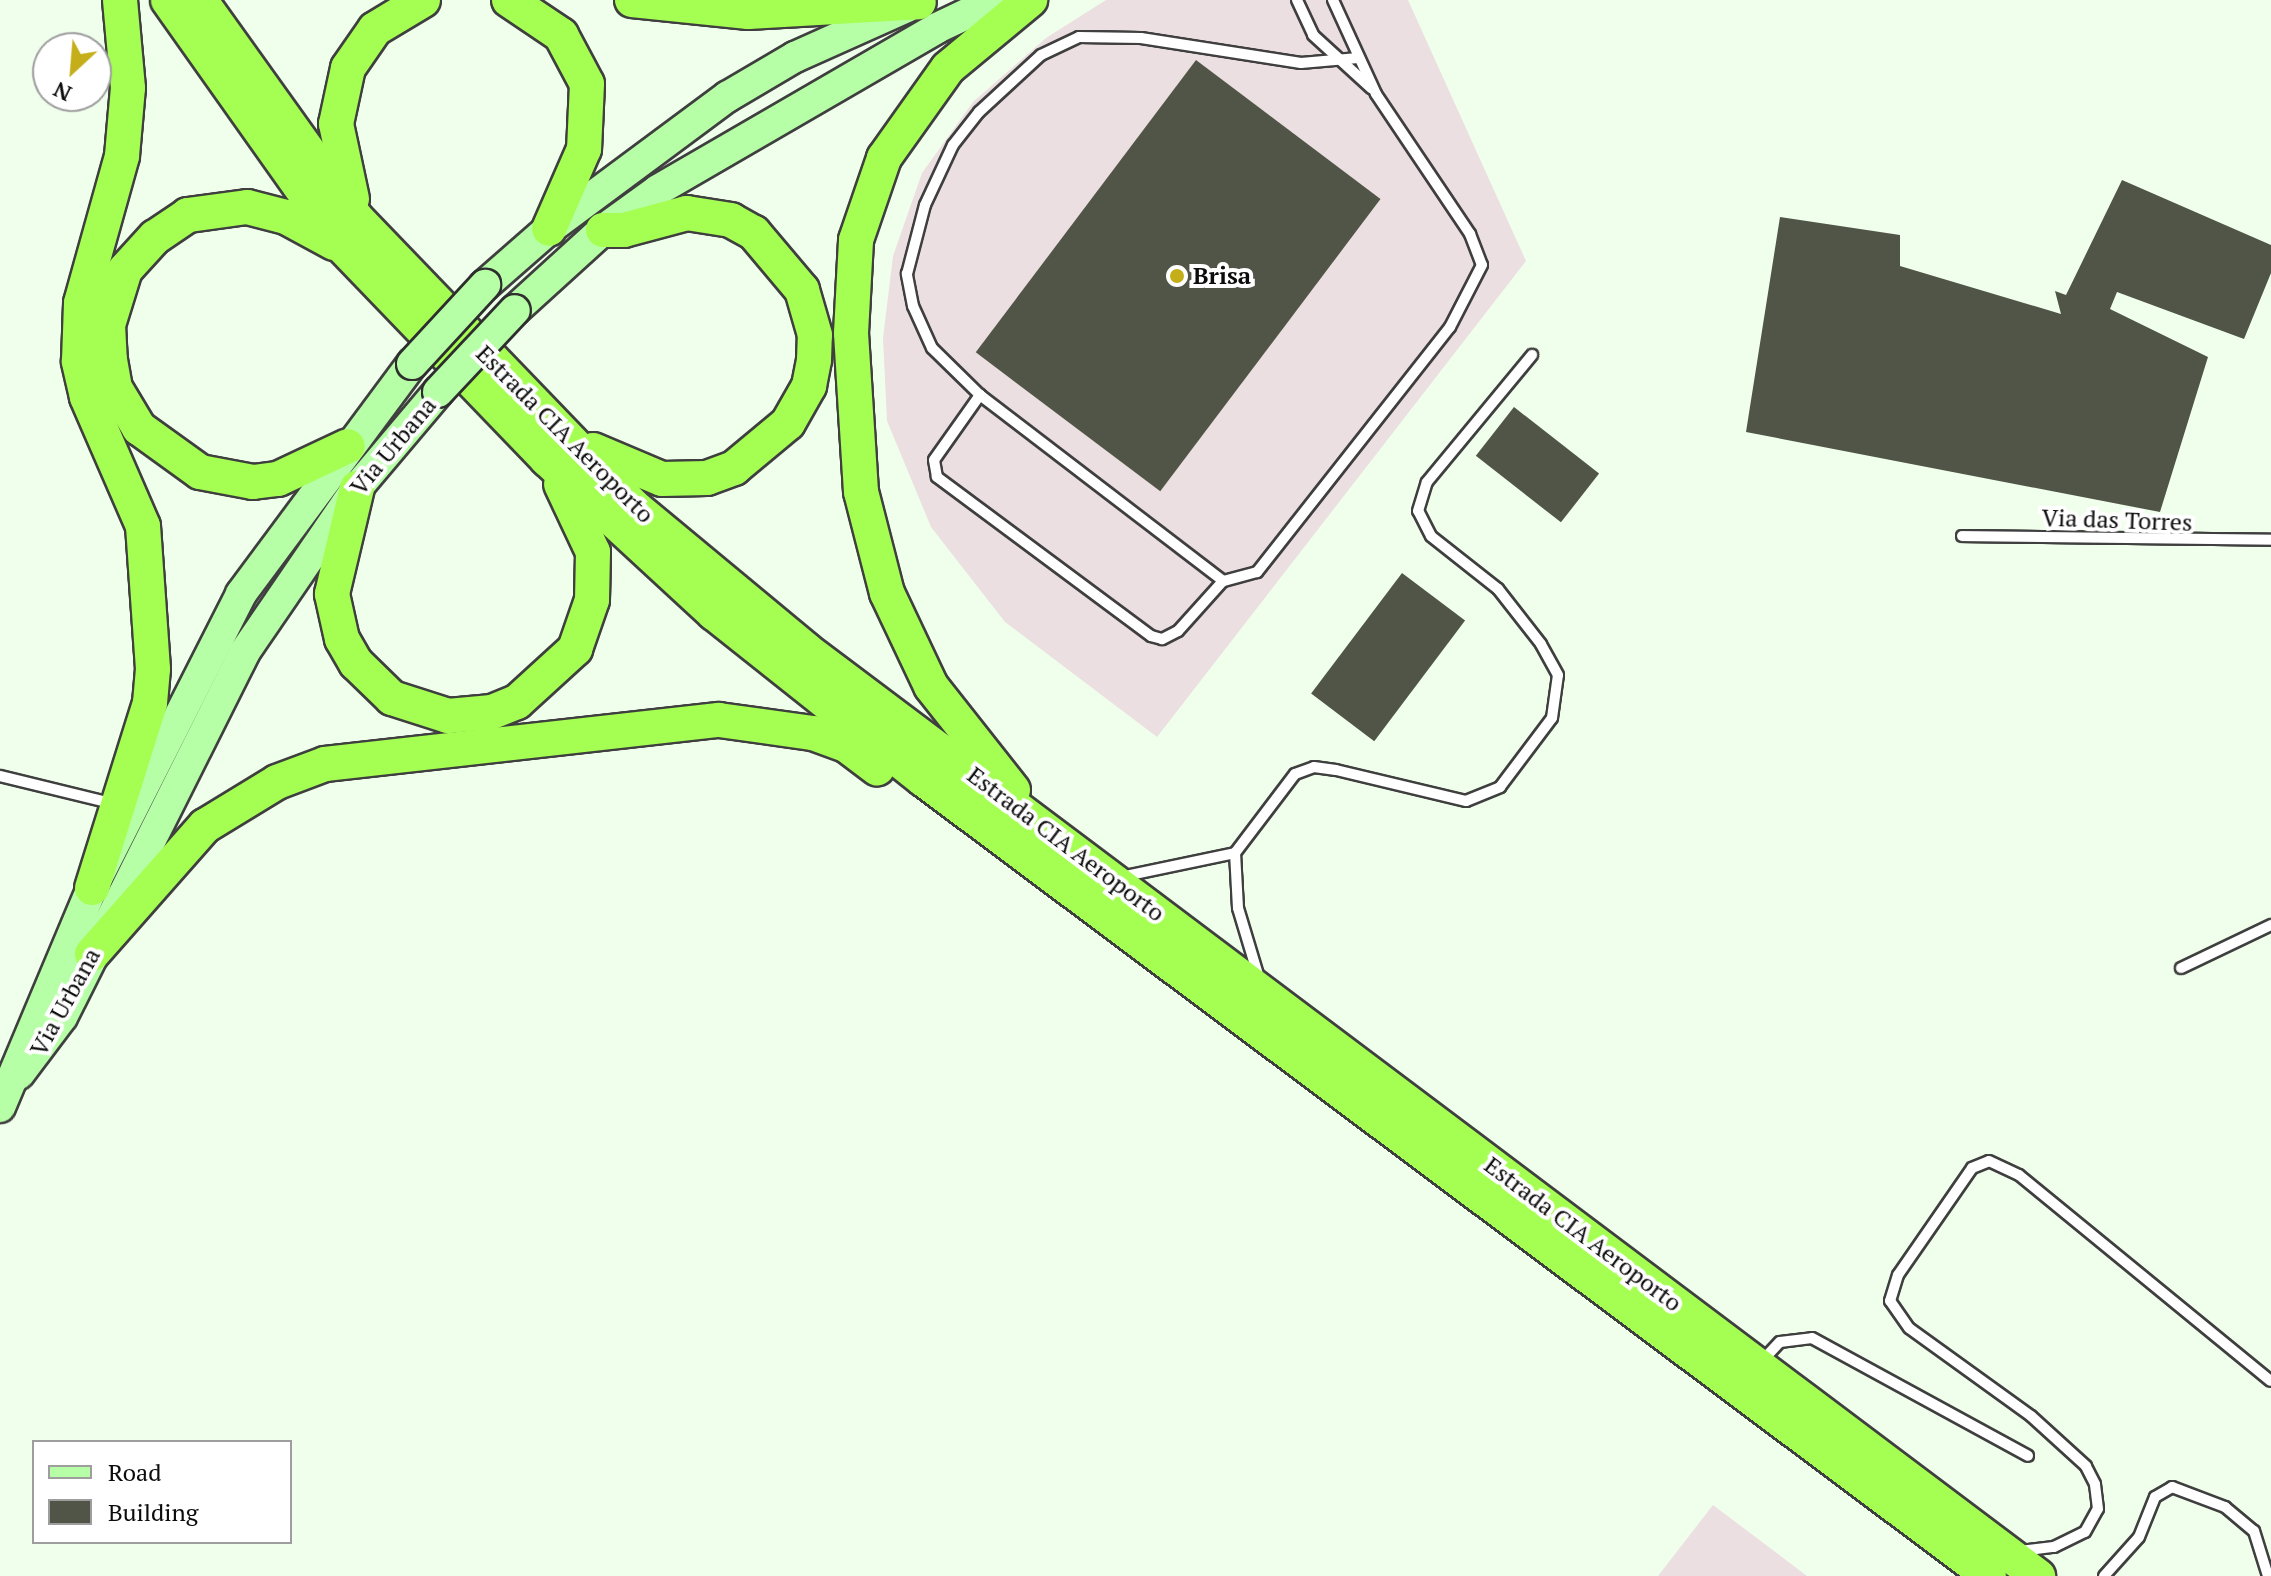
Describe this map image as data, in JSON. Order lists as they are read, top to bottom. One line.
{"streets":{"highway":["Estrada CIA Aeroporto"],"main road":["Via Urbana"],"lane":["Via das Torres"]},"places":["Brisa"],"legend":["Road","Building"],"north":"bottom left"}
